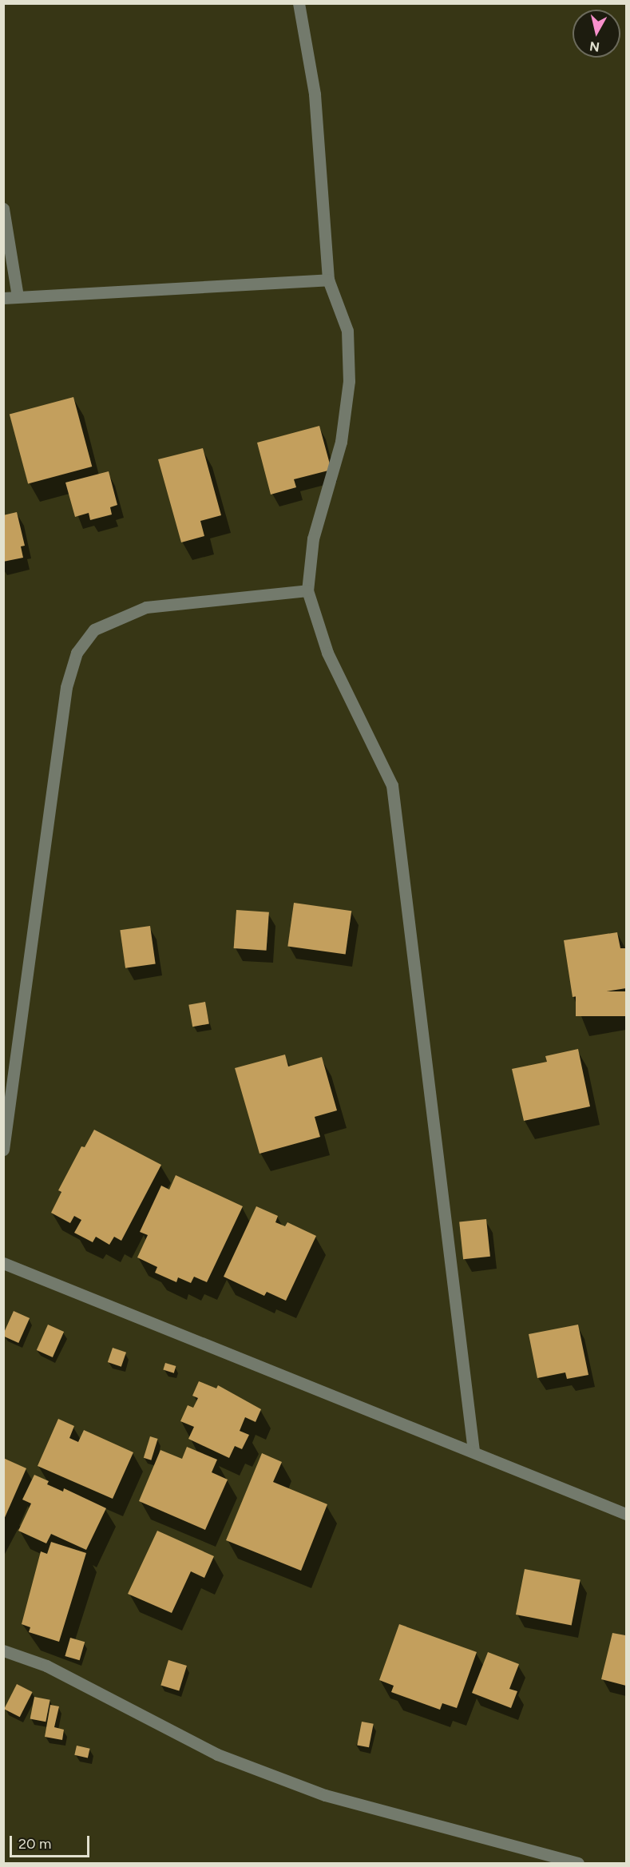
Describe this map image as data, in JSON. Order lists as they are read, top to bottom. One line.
{"scale_bar":"20 m","north":"bottom"}
